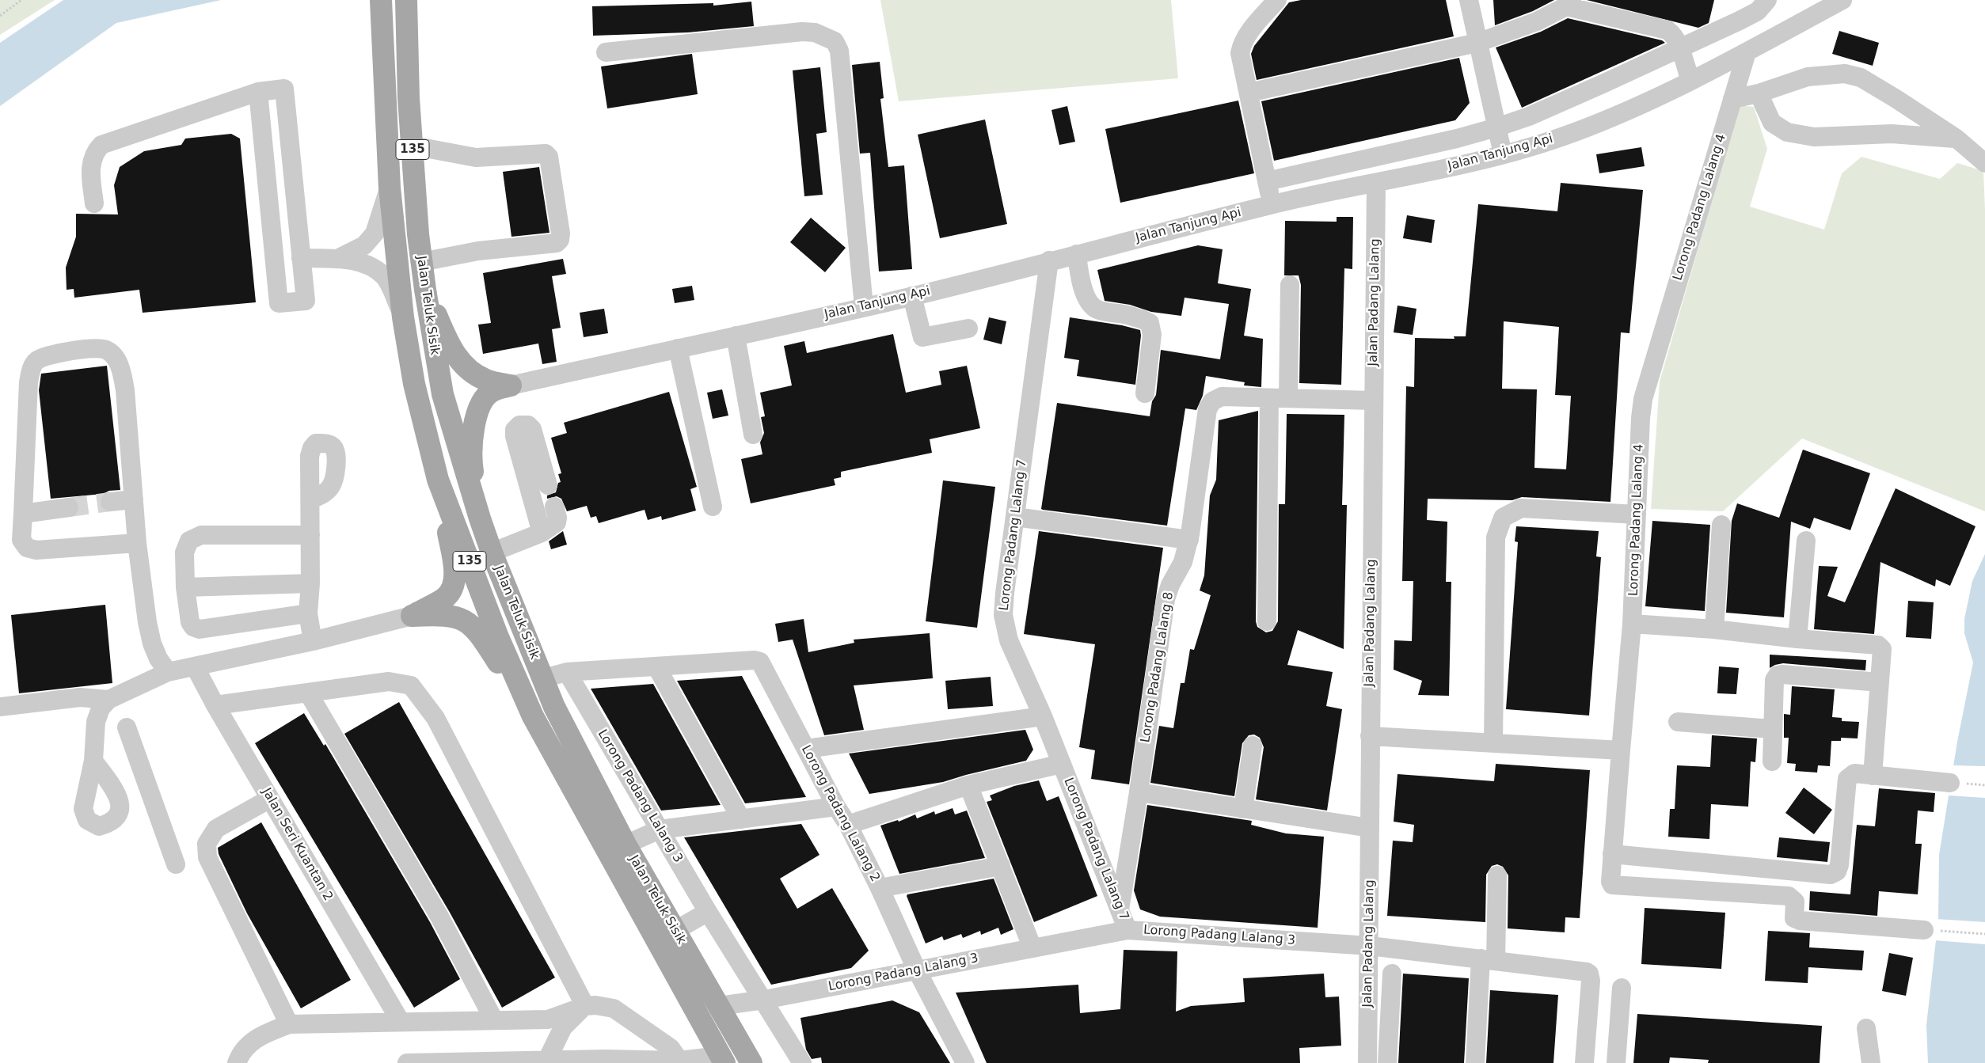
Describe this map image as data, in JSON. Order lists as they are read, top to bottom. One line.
{"streets":{"main road":["135","Jalan Teluk Sisik"],"street":["Jalan Tanjung Api","Lorong Padang Lalang 4","Jalan Padang Lalang","Lorong Padang Lalang 7","Lorong Padang Lalang 8","Lorong Padang Lalang 3","Lorong Padang Lalang 2","Jalan Seri Kuantan 2"]},"crossings":[["Jalan Tanjung Api","Lorong Padang Lalang 4"],["Jalan Tanjung Api","Jalan Padang Lalang"],["Jalan Tanjung Api","Lorong Padang Lalang 7"],["Jalan Padang Lalang","Lorong Padang Lalang 8"],["Jalan Padang Lalang","Lorong Padang Lalang 3"],["Jalan Teluk Sisik","Lorong Padang Lalang 3"],["Lorong Padang Lalang 7","Lorong Padang Lalang 8"],["Lorong Padang Lalang 7","Lorong Padang Lalang 3"],["Lorong Padang Lalang 3","Lorong Padang Lalang 2"]]}
